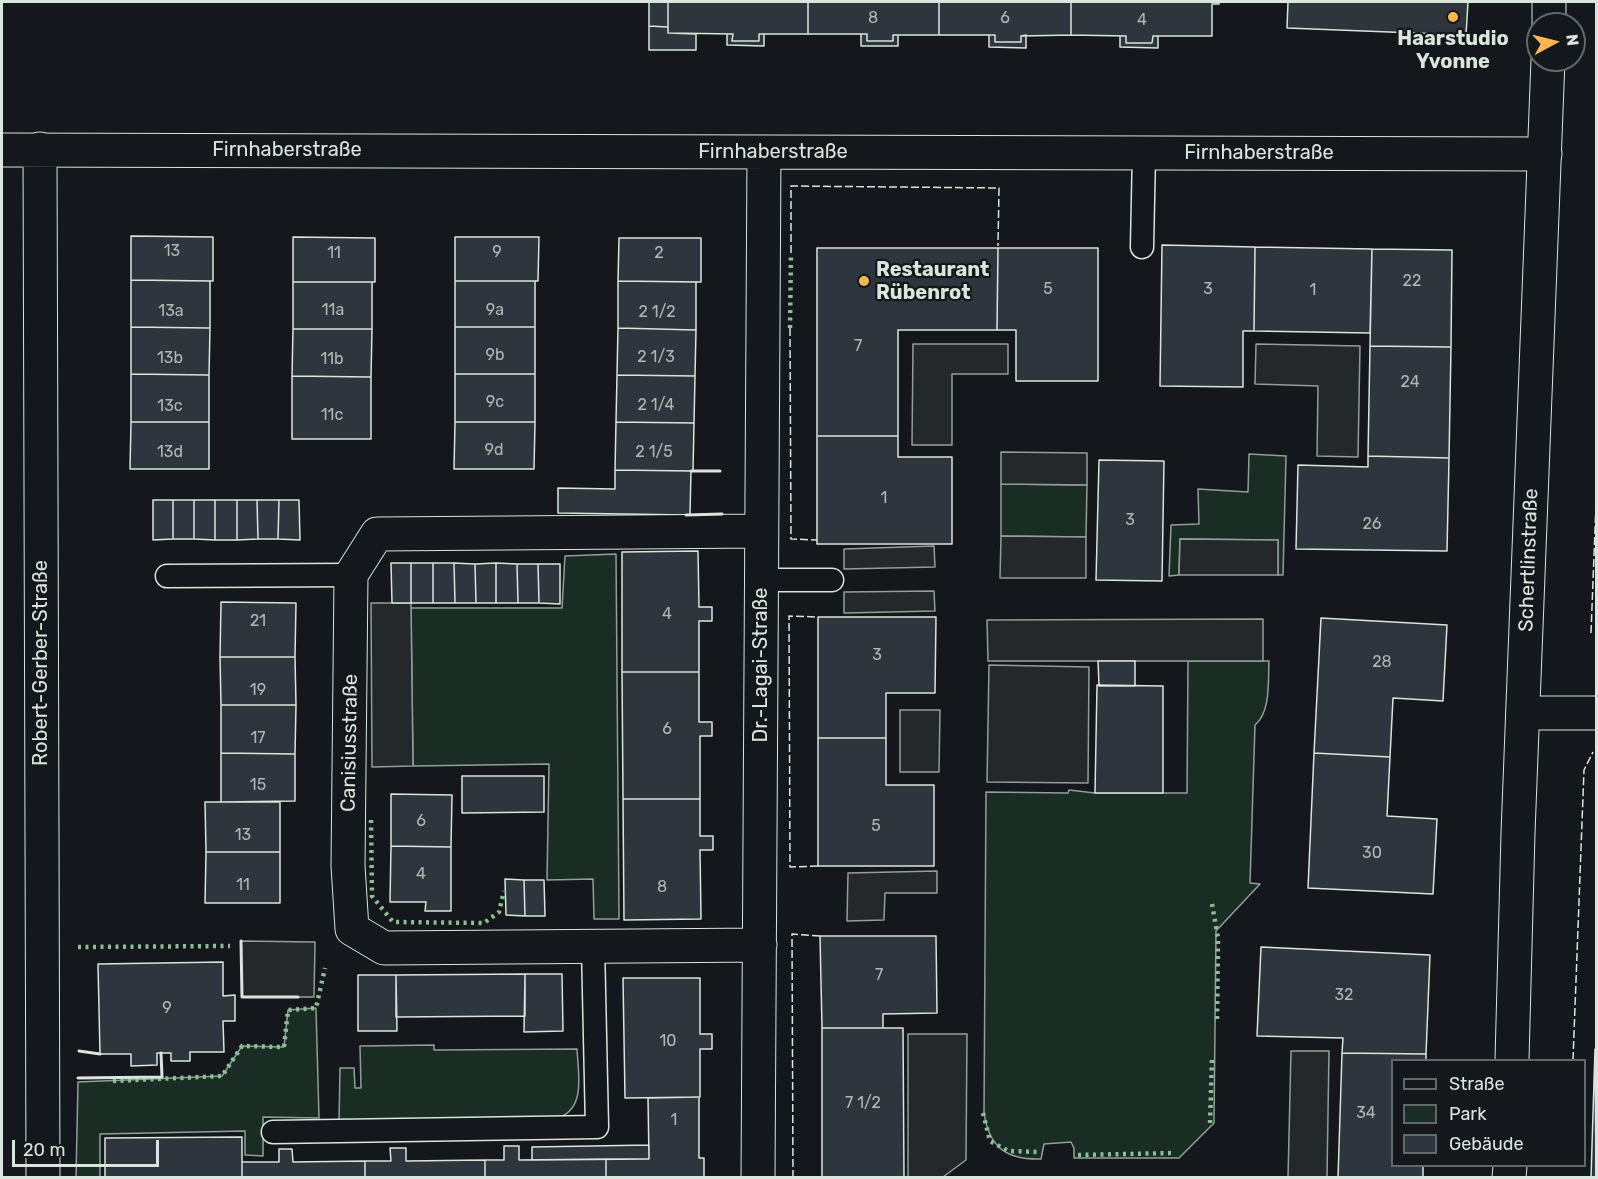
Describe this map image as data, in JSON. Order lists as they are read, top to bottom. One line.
{"streets":{"street":["Firnhaberstraße","Schertlinstraße","Robert-Gerber-Straße","Dr.-Lagai-Straße","Canisiusstraße"]},"crossings":[["Firnhaberstraße","Schertlinstraße"],["Firnhaberstraße","Robert-Gerber-Straße"],["Firnhaberstraße","Dr.-Lagai-Straße"],["Dr.-Lagai-Straße","Canisiusstraße"]],"places":["Haarstudio Yvonne","Restaurant Rübenrot"],"house_numbers":["8","6","4","13","9","11","2","22","5","3","1","11a","9a","13a","2 1/2","7","9b","2 1/3","13b","11b","24","9c","2 1/4","13c","11c","9d","13d","2 1/5","1","3","26","4","21","3","28","19","6","17","15","6","5","13","30","4","11","8","7","32","9","10","7 1/2","34","1"],"legend":["Straße","Park","Gebäude"],"scale_bar":"20 m","north":"right"}
